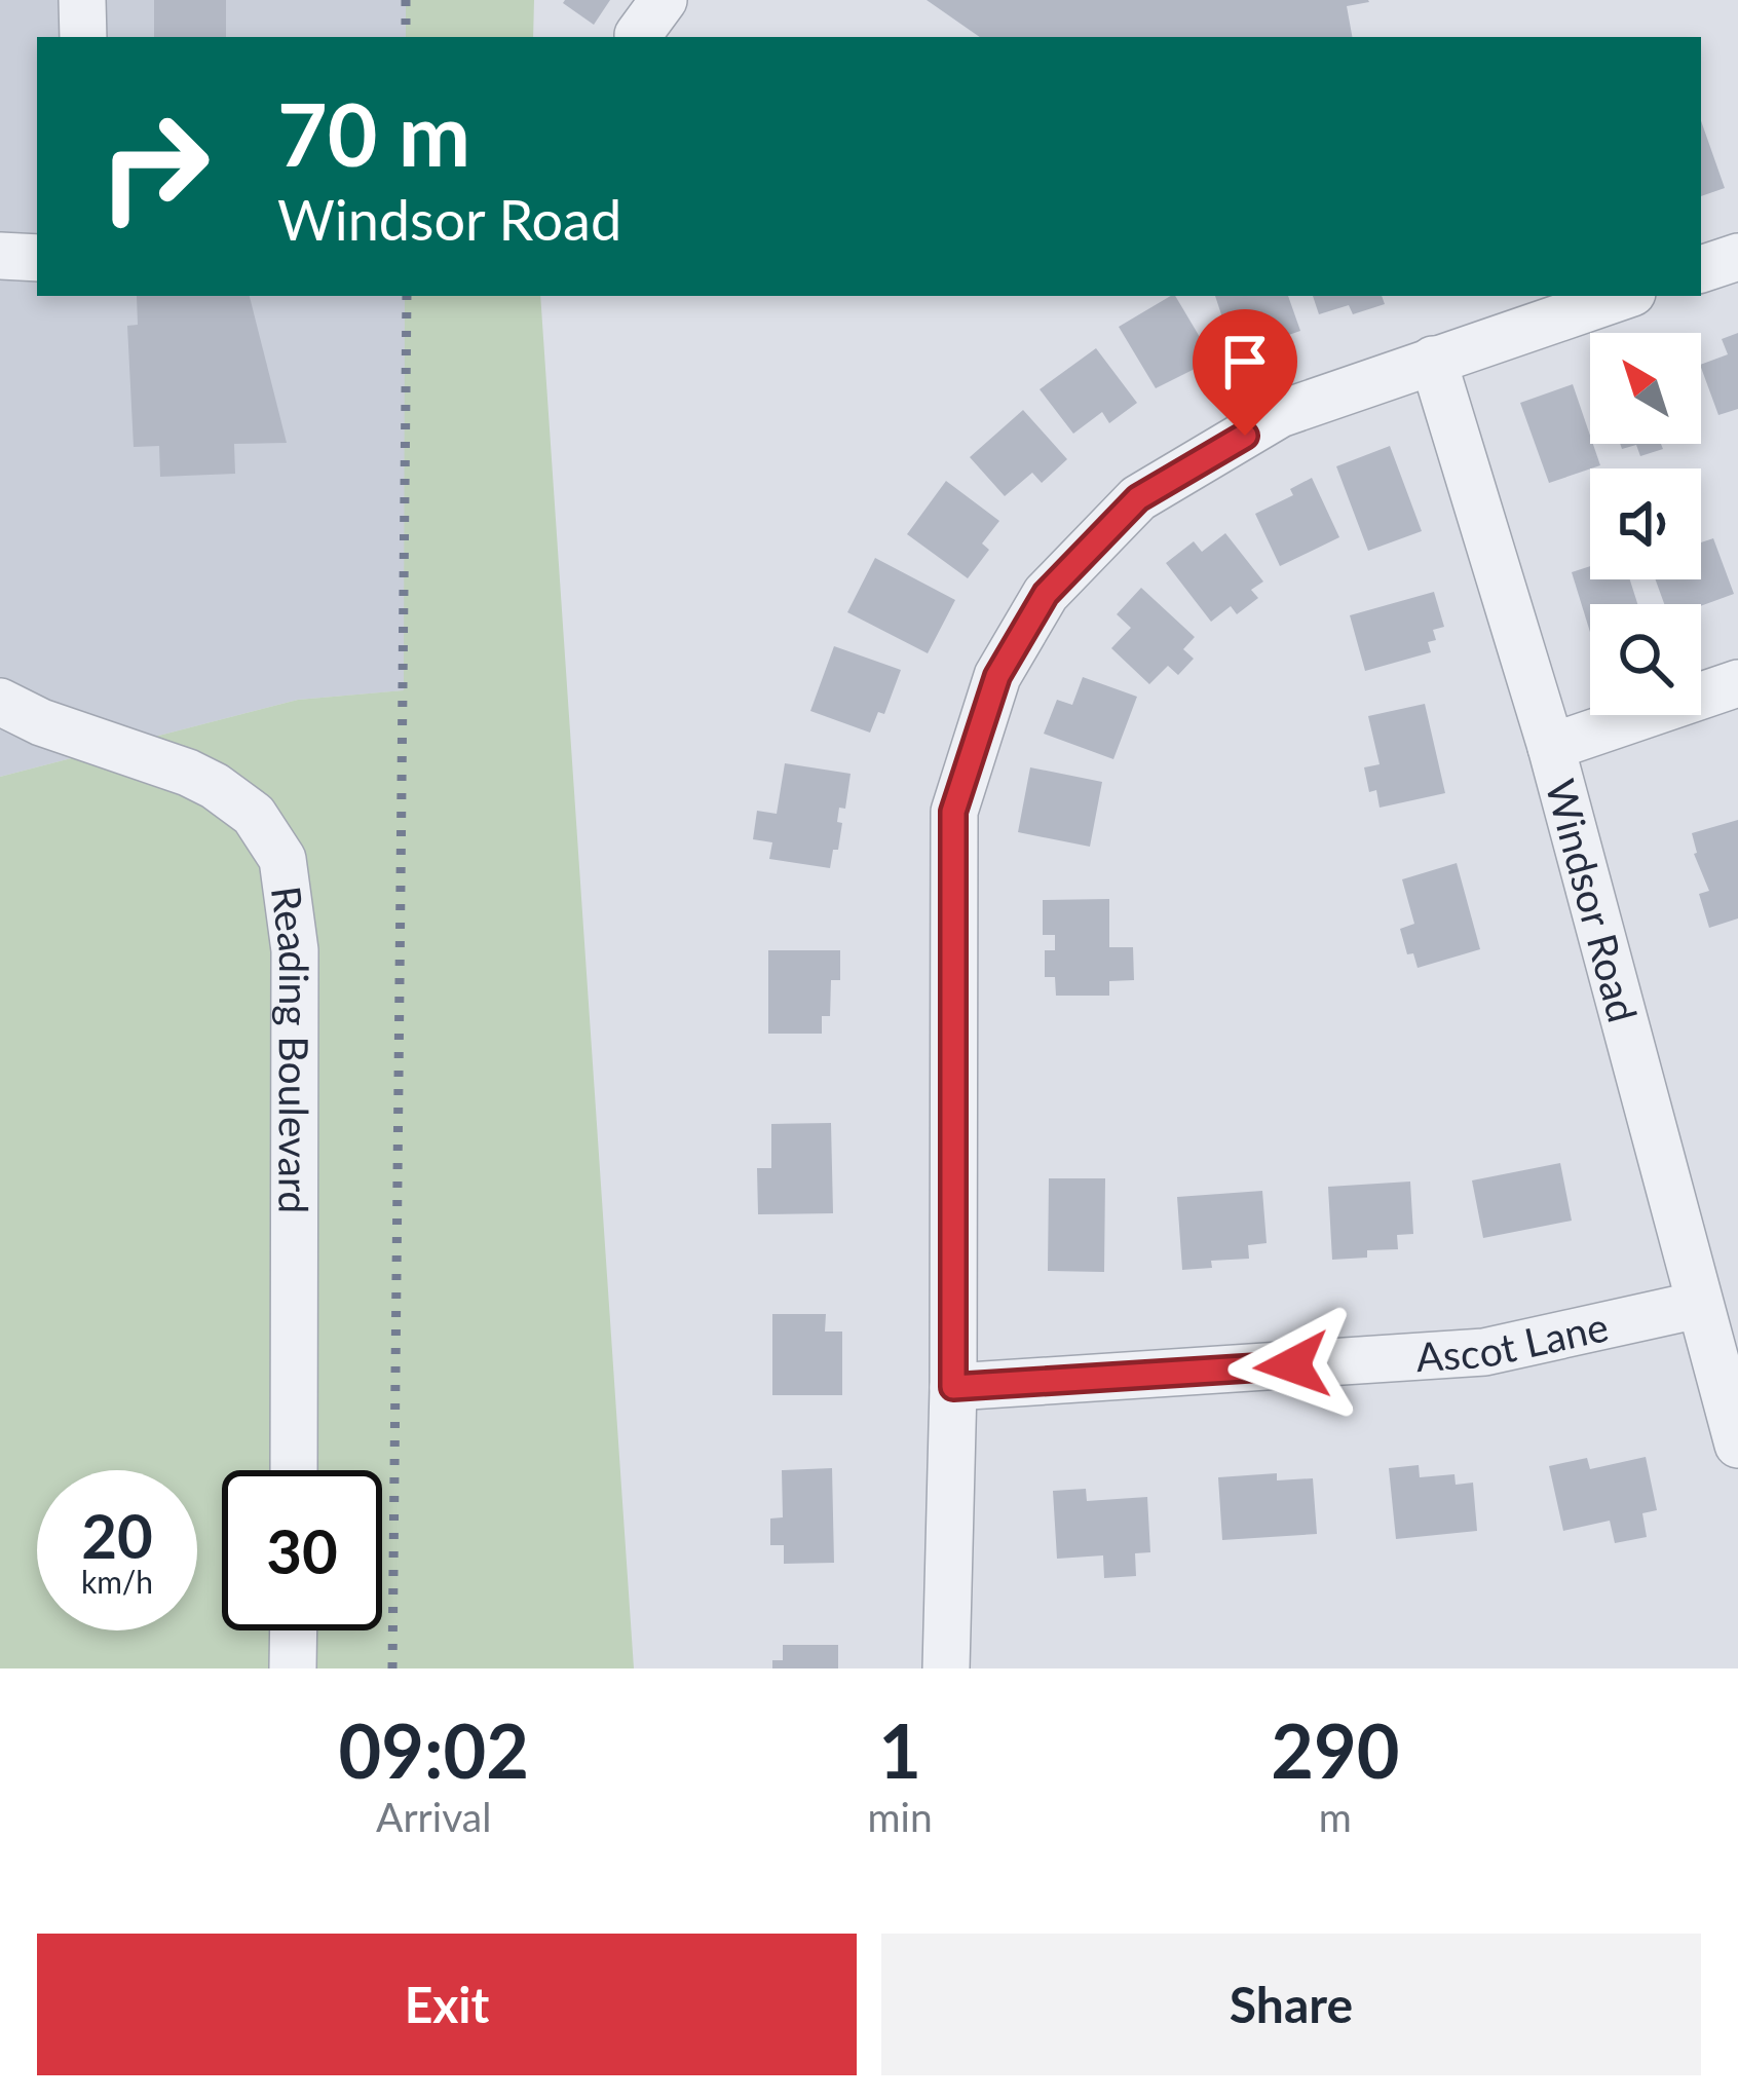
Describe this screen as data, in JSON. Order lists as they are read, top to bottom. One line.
{"streets":{"street":["Windsor Road","Reading Boulevard","Ascot Lane"]},"crossings":[["Windsor Road","Ascot Lane"]],"north":"top left","page":{"turn":["70 m","Windsor Road"],"speed":"20 km/h","limit":"30","eta":["09:02","Arrival","1","min","290","m"],"buttons":["Exit","Share"]}}
